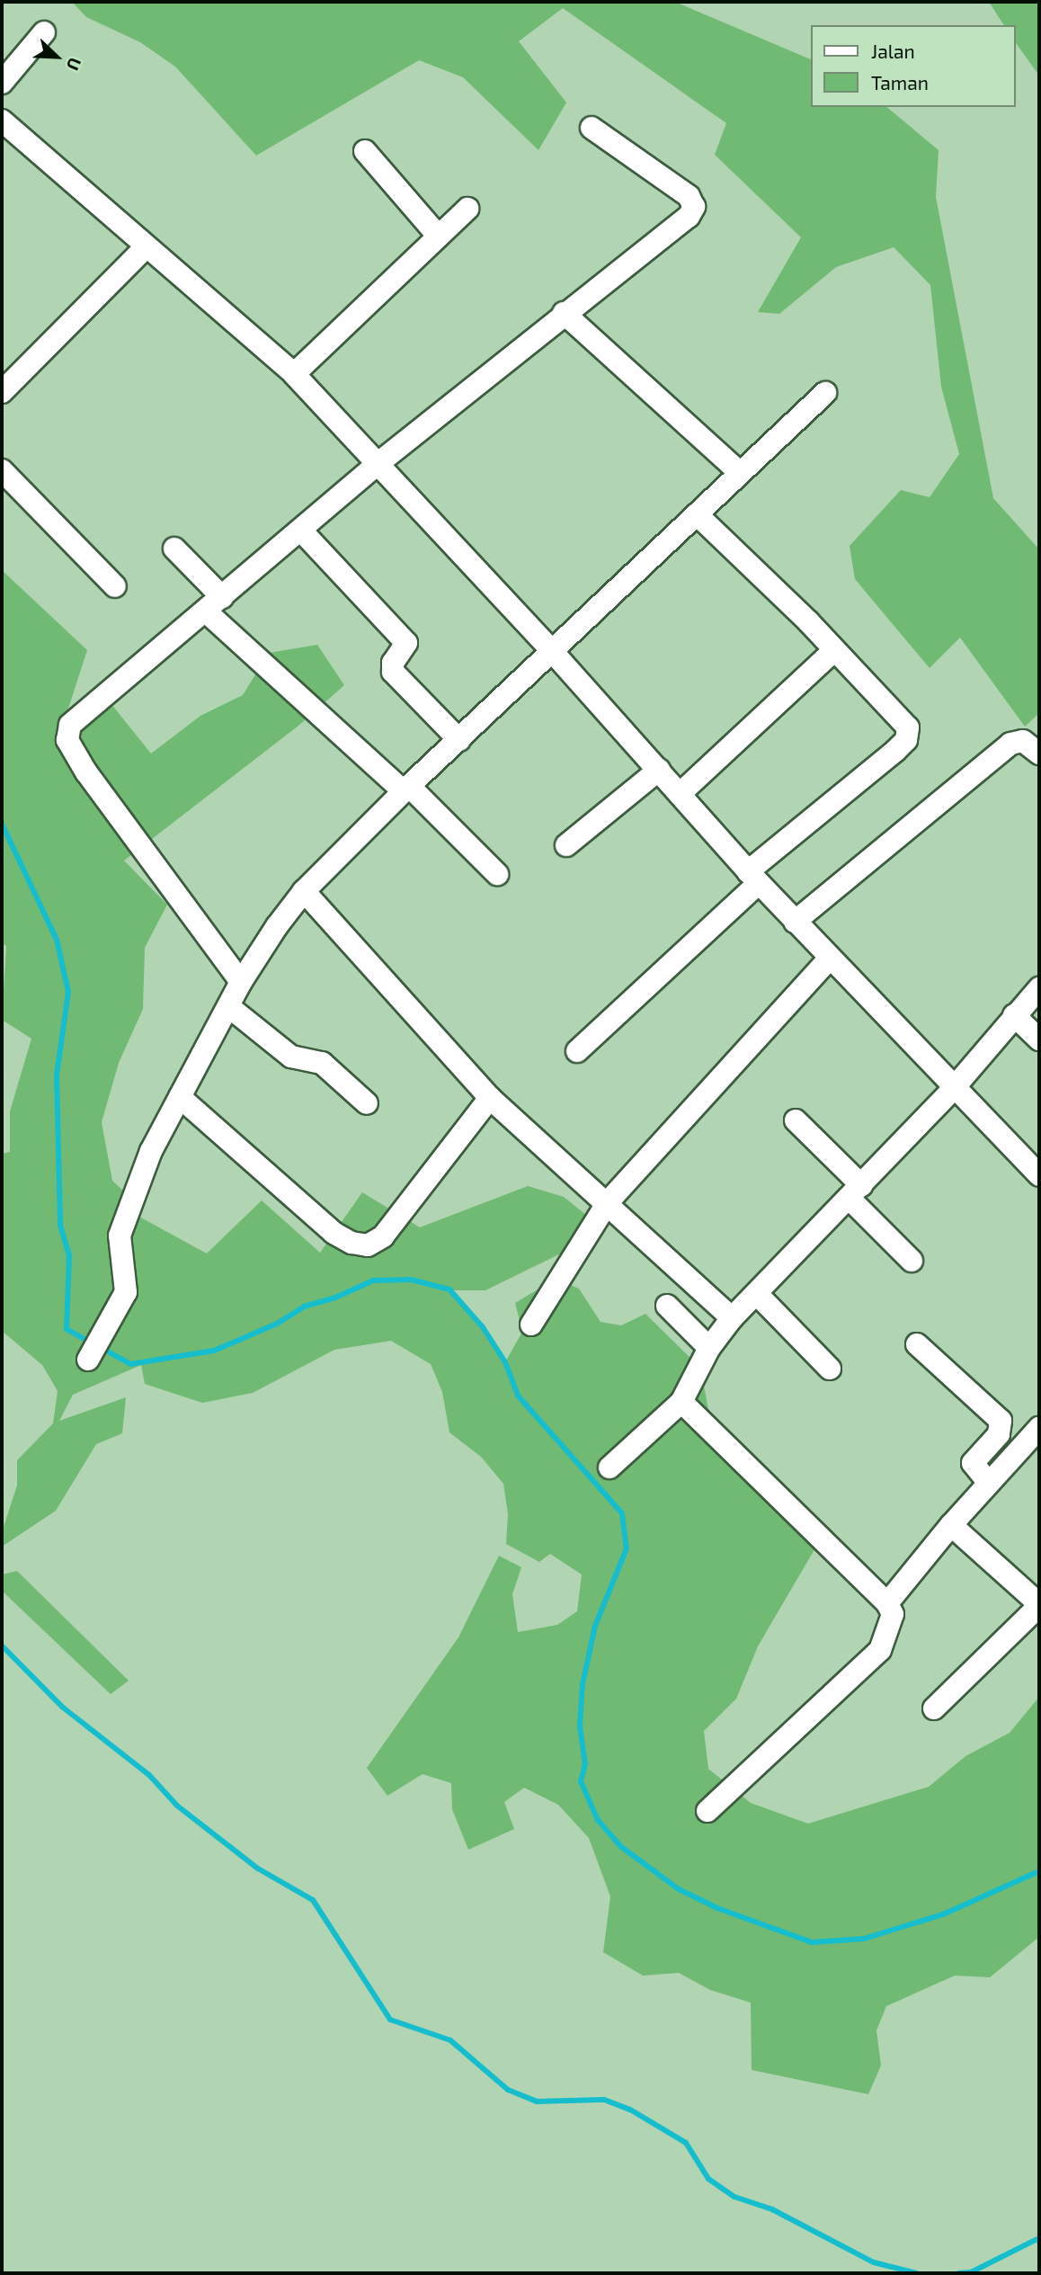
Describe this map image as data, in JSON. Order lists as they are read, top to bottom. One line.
{"legend":["Jalan","Taman"],"north":"bottom right"}
